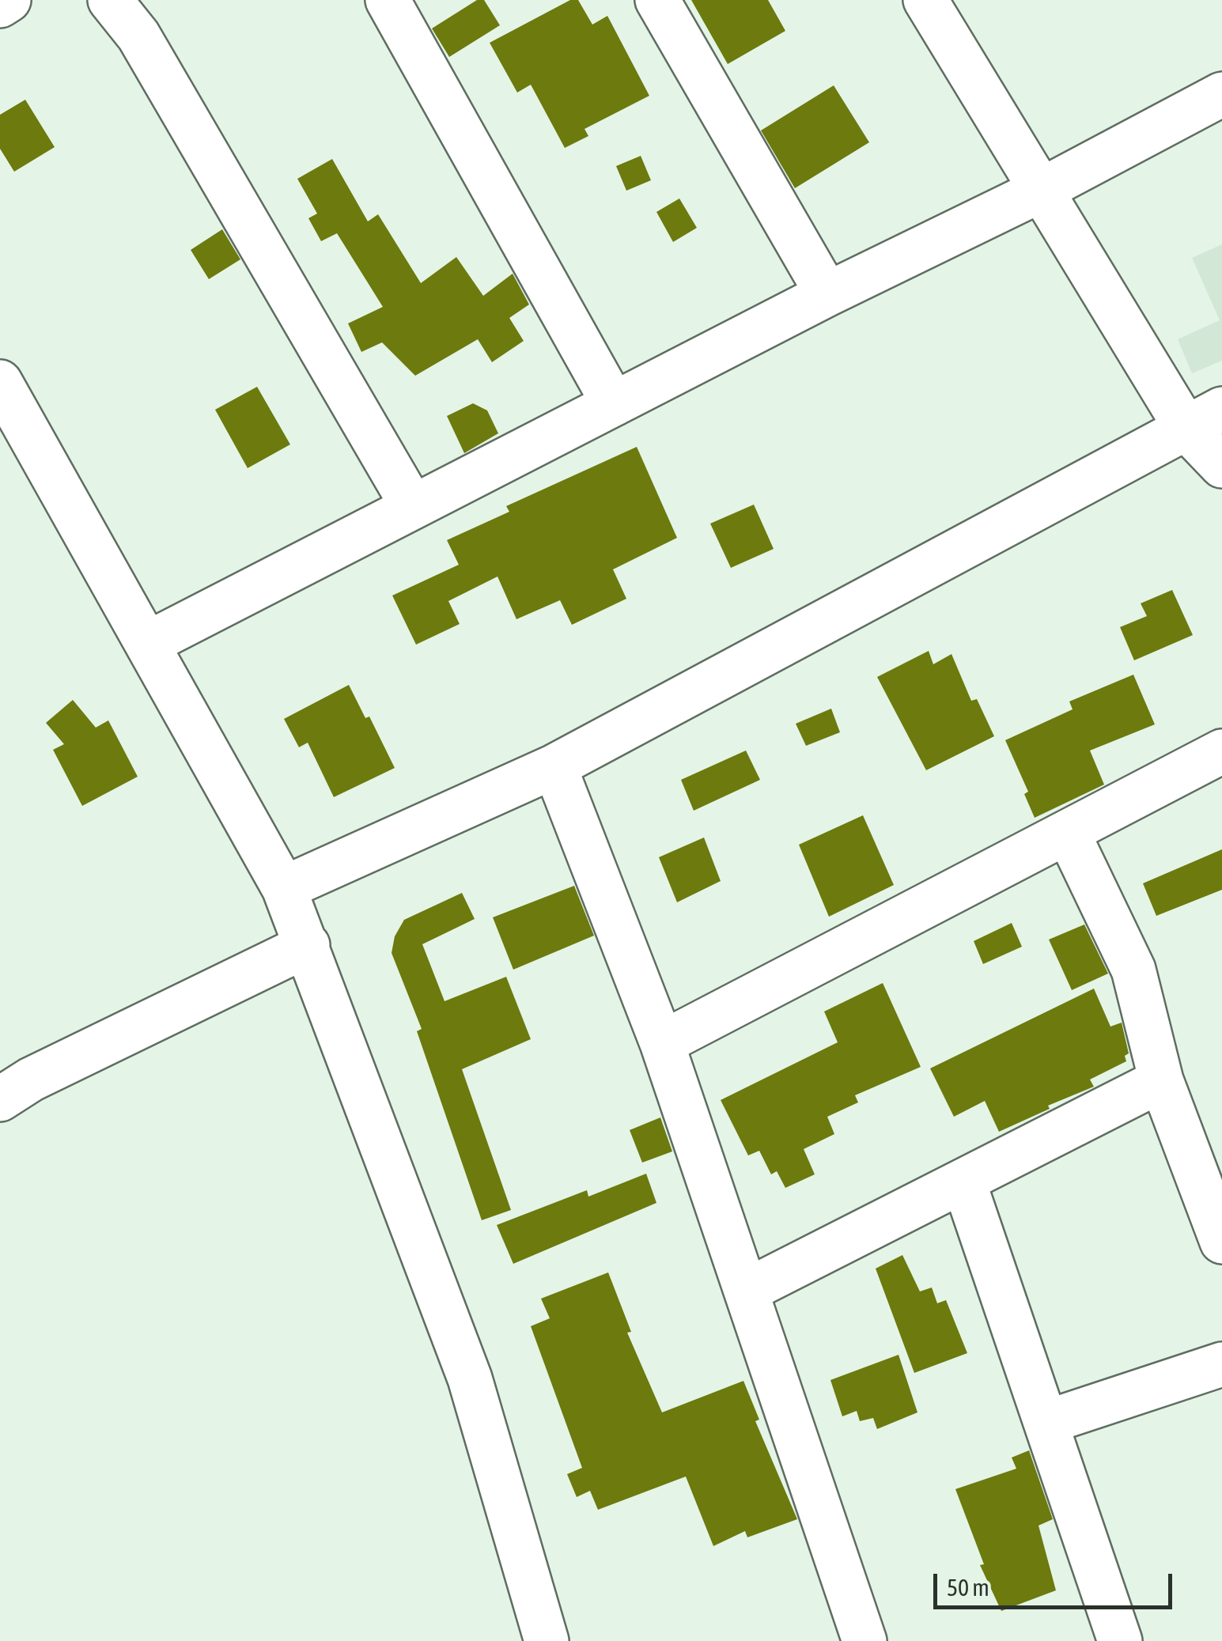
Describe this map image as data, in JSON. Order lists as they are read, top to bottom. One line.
{"scale_bar":"50 m"}
